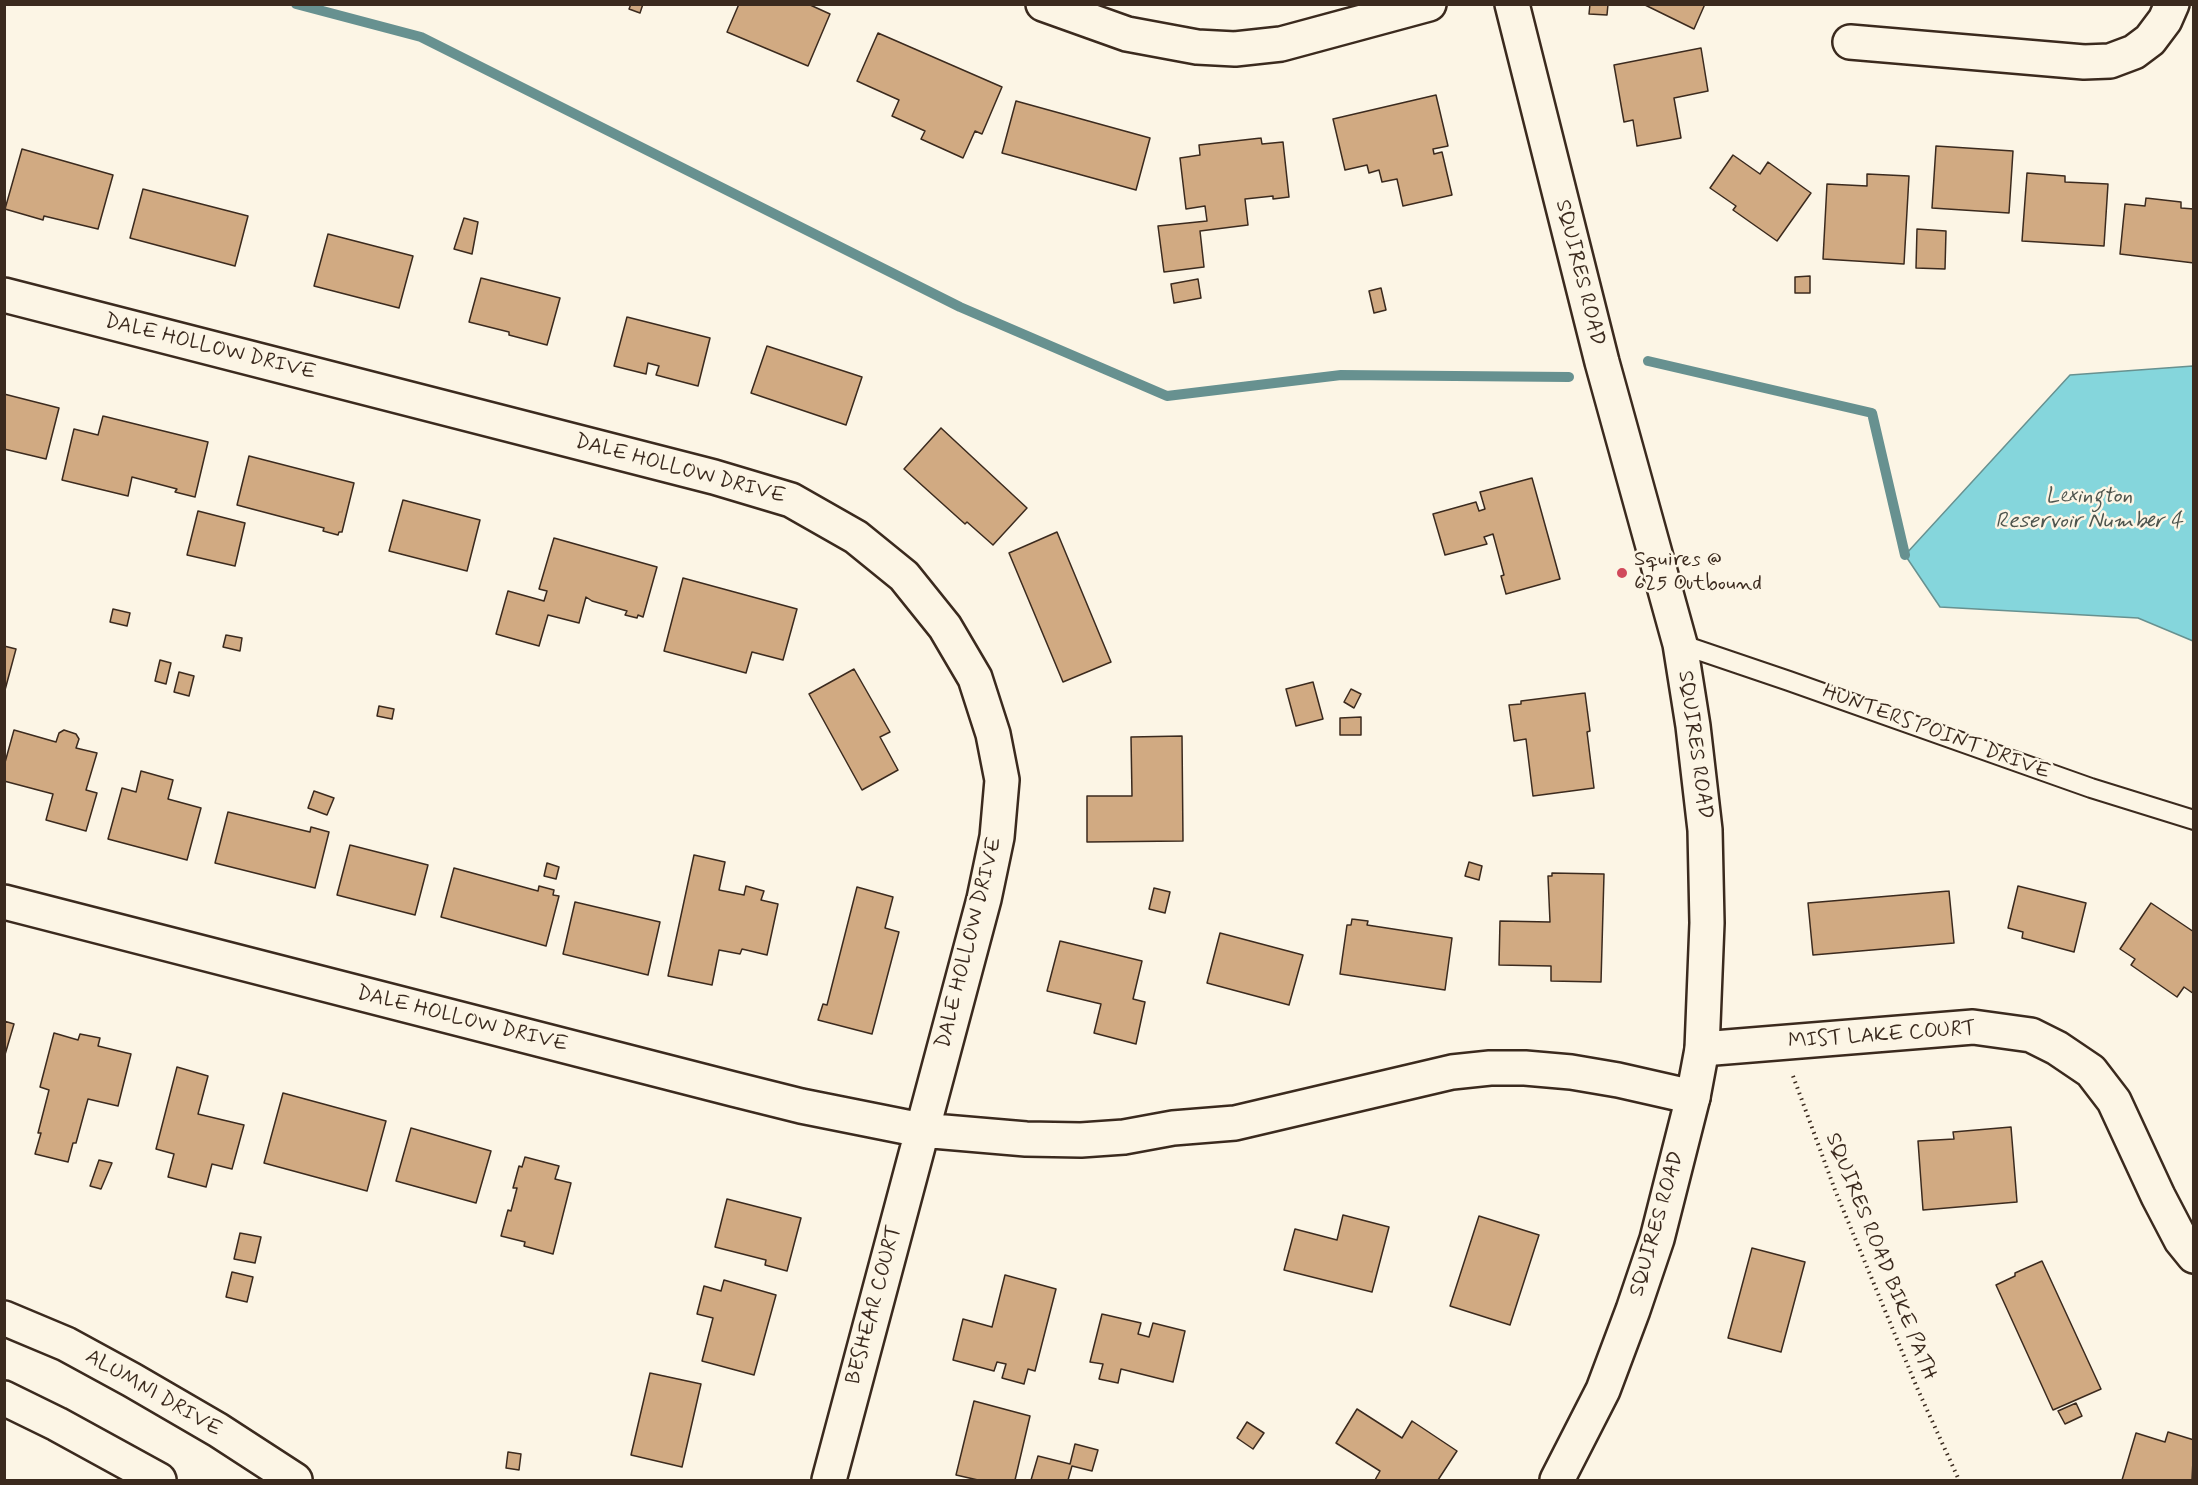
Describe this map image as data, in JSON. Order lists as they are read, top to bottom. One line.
{"streets":{"street":["SQUIRES ROAD","DALE HOLLOW DRIVE","MIST LAKE COURT","BESHEAR COURT","ALUMNI DRIVE"],"lane":["HUNTERS POINT DRIVE"],"path":["SQUIRES ROAD BIKE PATH"]},"crossings":[["SQUIRES ROAD","DALE HOLLOW DRIVE"],["SQUIRES ROAD","HUNTERS POINT DRIVE"],["SQUIRES ROAD","MIST LAKE COURT"],["DALE HOLLOW DRIVE","BESHEAR COURT"],["MIST LAKE COURT","SQUIRES ROAD BIKE PATH"]],"water":["Lexington Reservoir Number 4"],"places":["Squires @ 625 Outbound"]}
